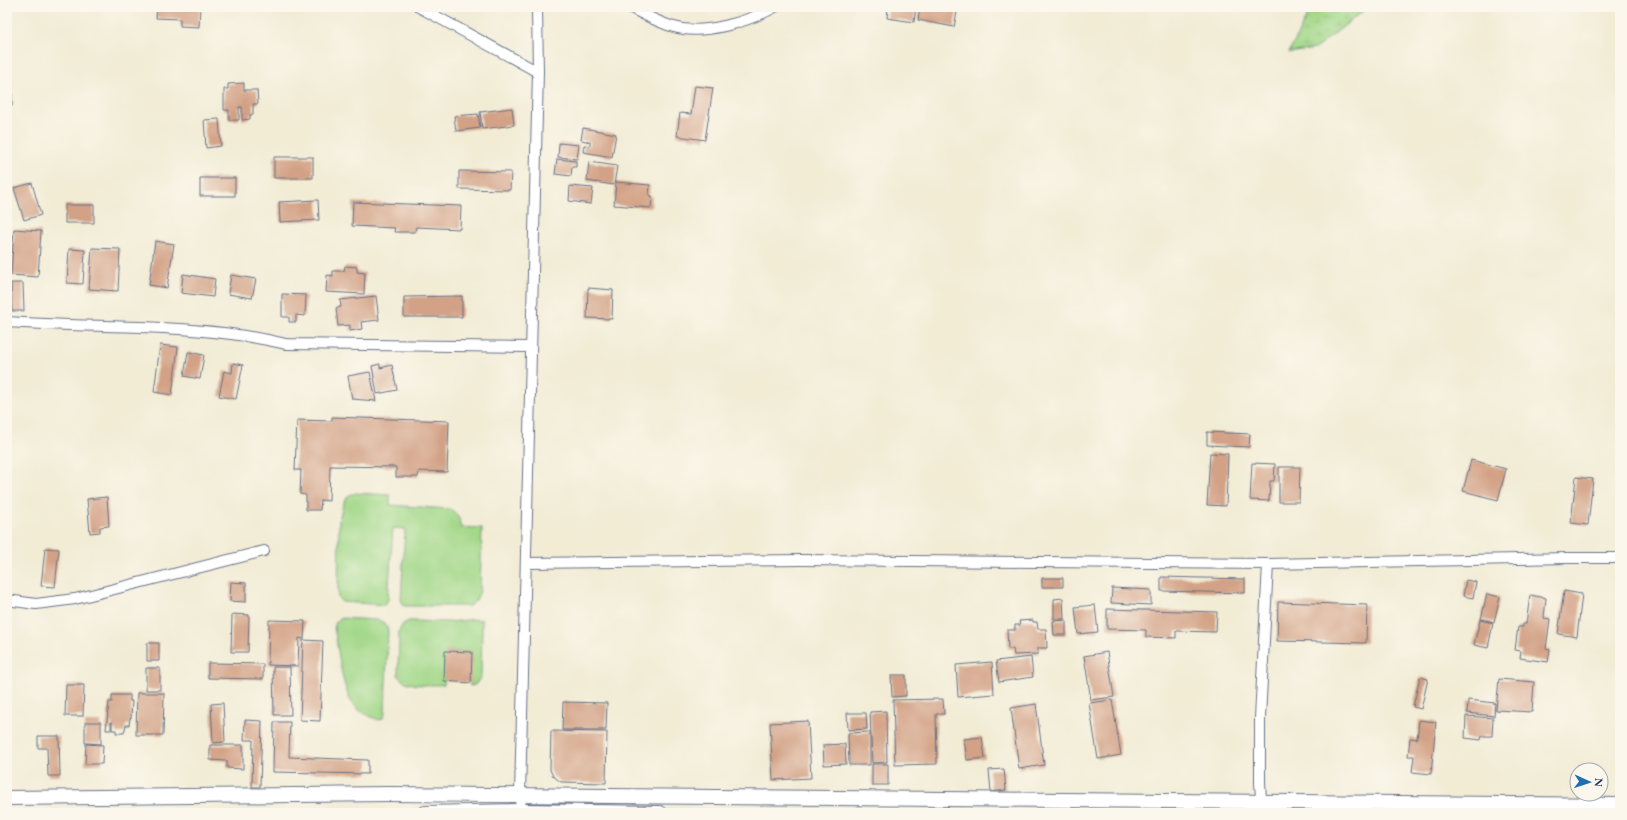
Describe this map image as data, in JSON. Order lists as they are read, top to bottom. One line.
{"north":"right"}
